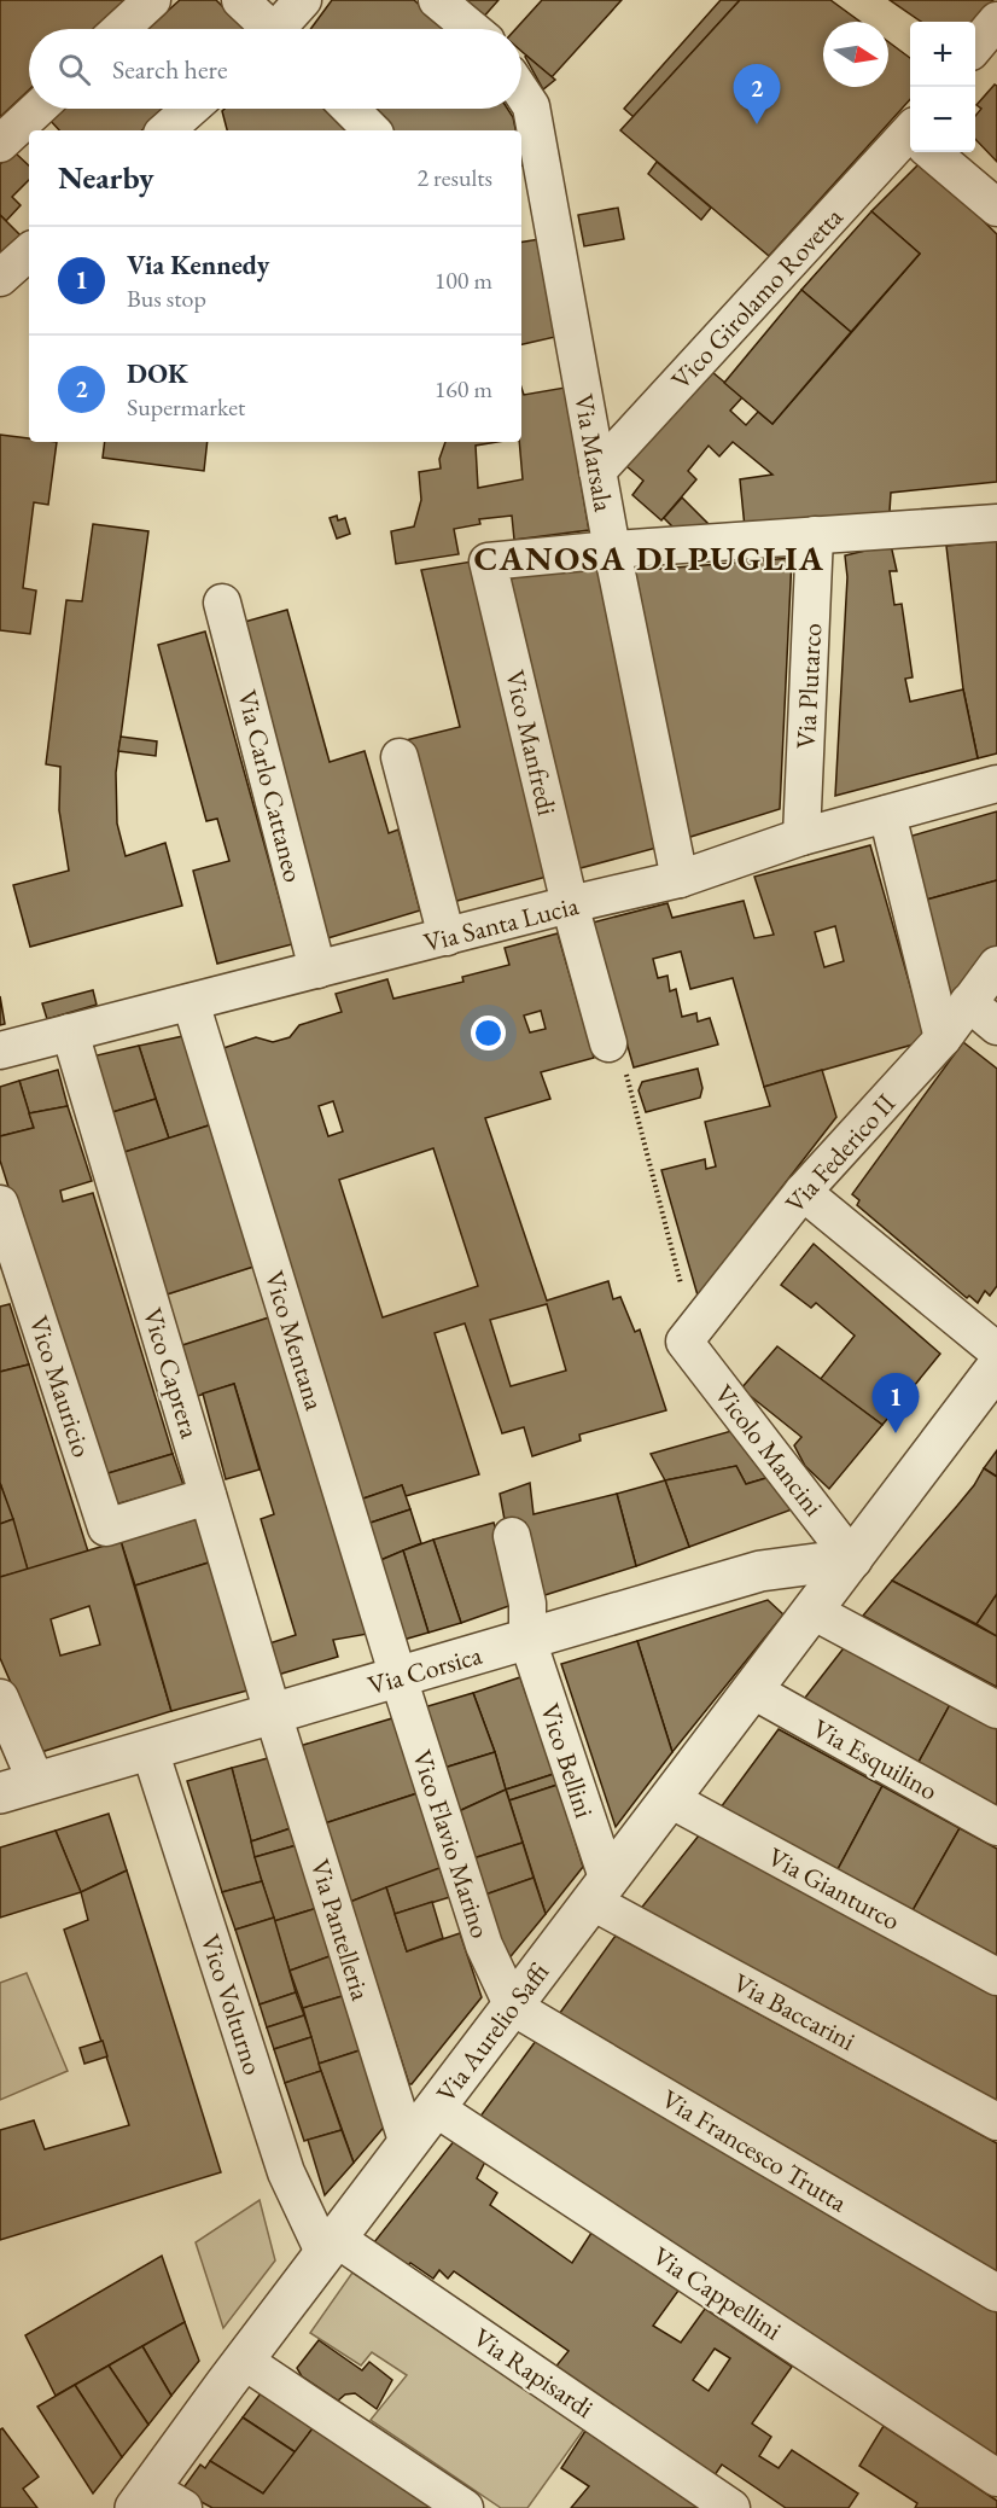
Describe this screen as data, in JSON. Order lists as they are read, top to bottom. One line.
{"streets":{"street":["Vico Girolamo Rovetta","Via Marsala","Via Plutarco","Vico Manfredi","Via Carlo Cattaneo","Via Santa Lucia","Via Federico II","Vico Mentana","Vico Caprera","Vico Mauricio","Vicolo Mancini","Via Corsica","Via Esquilino","Vico Bellini","Vico Flavio Marino","Via Gianturco","Via Pantelleria","Vico Volturno","Via Baccarini","Via Aurelio Saffi","Via Francesco Trutta","Via Cappellini","Via Rapisardi"]},"crossings":[["Vico Girolamo Rovetta","Via Marsala"],["Via Marsala","Vico Manfredi"],["Via Marsala","Via Santa Lucia"],["Via Plutarco","Via Santa Lucia"],["Vico Manfredi","Via Santa Lucia"],["Via Carlo Cattaneo","Via Santa Lucia"],["Via Santa Lucia","Vico Mentana"],["Via Santa Lucia","Vico Caprera"],["Via Federico II","Vicolo Mancini"],["Vico Mentana","Via Corsica"],["Vico Mentana","Vico Flavio Marino"],["Vico Caprera","Vico Mauricio"],["Vico Caprera","Via Corsica"],["Vico Caprera","Via Pantelleria"],["Vicolo Mancini","Via Corsica"],["Vicolo Mancini","Via Aurelio Saffi"],["Via Corsica","Vico Bellini"],["Via Corsica","Vico Flavio Marino"],["Via Corsica","Via Pantelleria"],["Via Corsica","Vico Volturno"],["Via Corsica","Via Aurelio Saffi"],["Via Esquilino","Via Aurelio Saffi"],["Vico Bellini","Via Baccarini"],["Vico Bellini","Via Aurelio Saffi"],["Vico Flavio Marino","Via Aurelio Saffi"],["Vico Flavio Marino","Via Francesco Trutta"],["Via Gianturco","Via Aurelio Saffi"],["Via Pantelleria","Via Aurelio Saffi"],["Vico Volturno","Via Aurelio Saffi"],["Vico Volturno","Via Rapisardi"],["Via Baccarini","Via Aurelio Saffi"],["Via Aurelio Saffi","Via Francesco Trutta"],["Via Aurelio Saffi","Via Cappellini"],["Via Aurelio Saffi","Via Rapisardi"]],"districts":["CANOSA DI PUGLIA"],"north":"right","page":{"map_buttons":["+","−"],"search":"Search here","pins":["2","1"],"heading":["Nearby","2 results"],"list":[{"mark":"1","name":"Via Kennedy","note":"Bus stop","value":"100 m"},{"mark":"2","name":"DOK","note":"Supermarket","value":"160 m"}]}}
